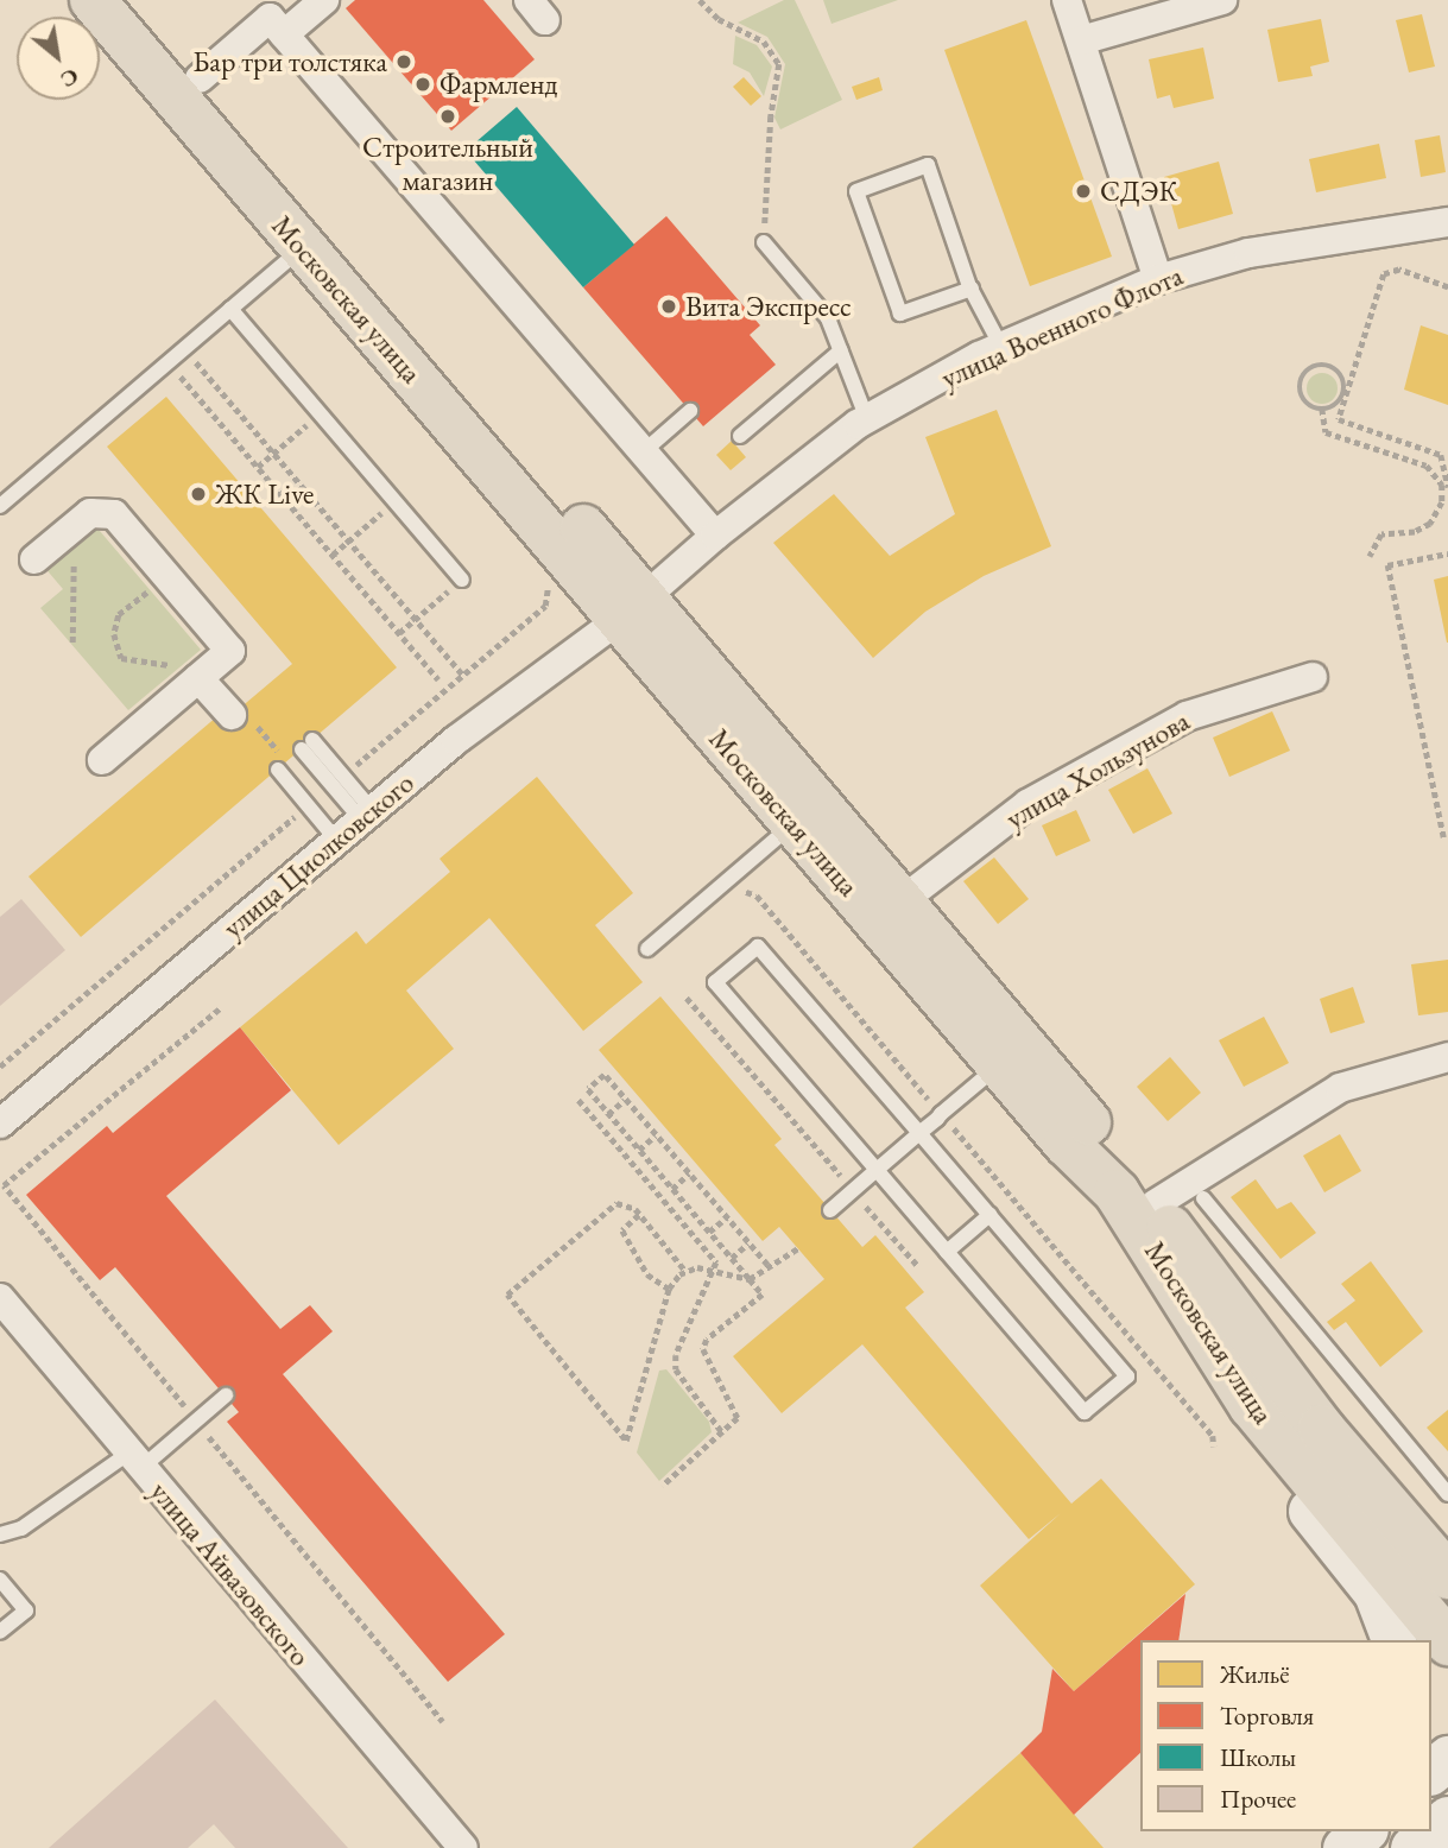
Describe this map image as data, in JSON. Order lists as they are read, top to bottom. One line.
{"streets":{"main road":["Московская улица"],"street":["улица Военного Флота","улица Хользунова","улица Циолковского","улица Айвазовского"]},"crossings":[["Московская улица","улица Военного Флота"],["Московская улица","улица Хользунова"],["Московская улица","улица Циолковского"],["улица Военного Флота","улица Циолковского"]],"places":["Бар три толстяка","Фармленд","Строительный магазин","СДЭК","Вита Экспресс","ЖК Live"],"legend":["Жильё","Торговля","Школы","Прочее"],"north":"bottom right"}
